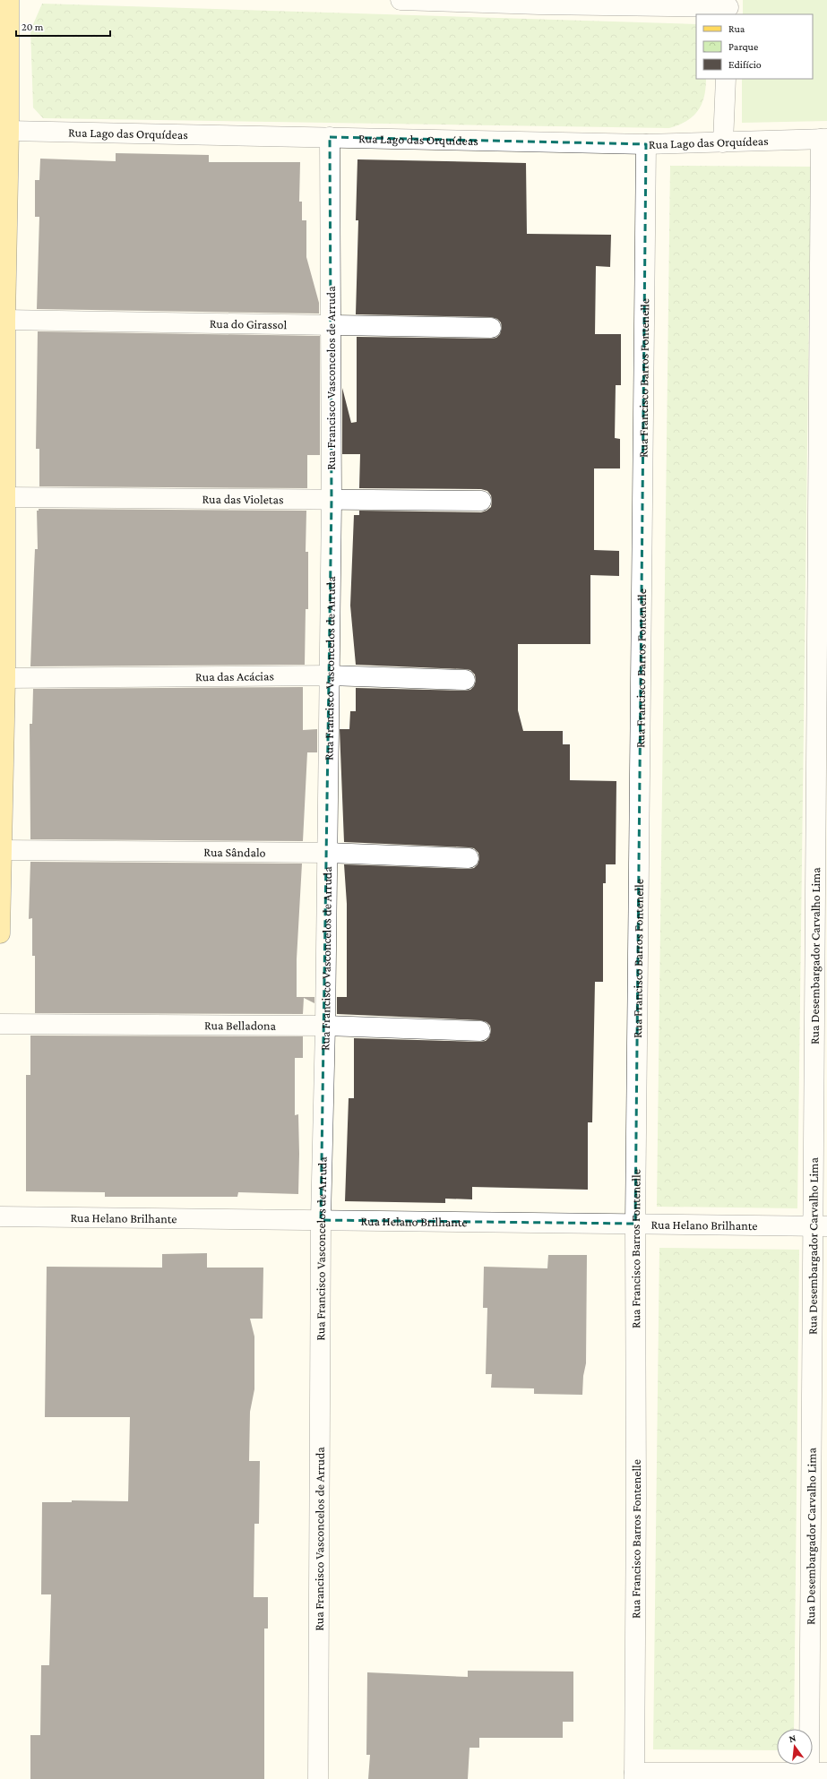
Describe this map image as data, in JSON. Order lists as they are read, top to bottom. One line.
{"streets":{"street":["Rua Lago das Orquídeas","Rua do Girassol","Rua Francisco Vasconcelos de Arruda","Rua Francisco Barros Fontenelle","Rua das Violetas","Rua das Acácias","Rua Sândalo","Rua Desembargador Carvalho Lima","Rua Belladona","Rua Helano Brilhante"]},"crossings":[["Rua Lago das Orquídeas","Rua Francisco Vasconcelos de Arruda"],["Rua Lago das Orquídeas","Rua Francisco Barros Fontenelle"],["Rua Lago das Orquídeas","Rua Desembargador Carvalho Lima"],["Rua do Girassol","Rua Francisco Vasconcelos de Arruda"],["Rua Francisco Vasconcelos de Arruda","Rua das Violetas"],["Rua Francisco Vasconcelos de Arruda","Rua das Acácias"],["Rua Francisco Vasconcelos de Arruda","Rua Sândalo"],["Rua Francisco Vasconcelos de Arruda","Rua Belladona"],["Rua Francisco Vasconcelos de Arruda","Rua Helano Brilhante"],["Rua Francisco Barros Fontenelle","Rua Helano Brilhante"],["Rua Desembargador Carvalho Lima","Rua Helano Brilhante"]],"legend":["Rua","Parque","Edifício"],"scale_bar":"20 m","north":"top"}
